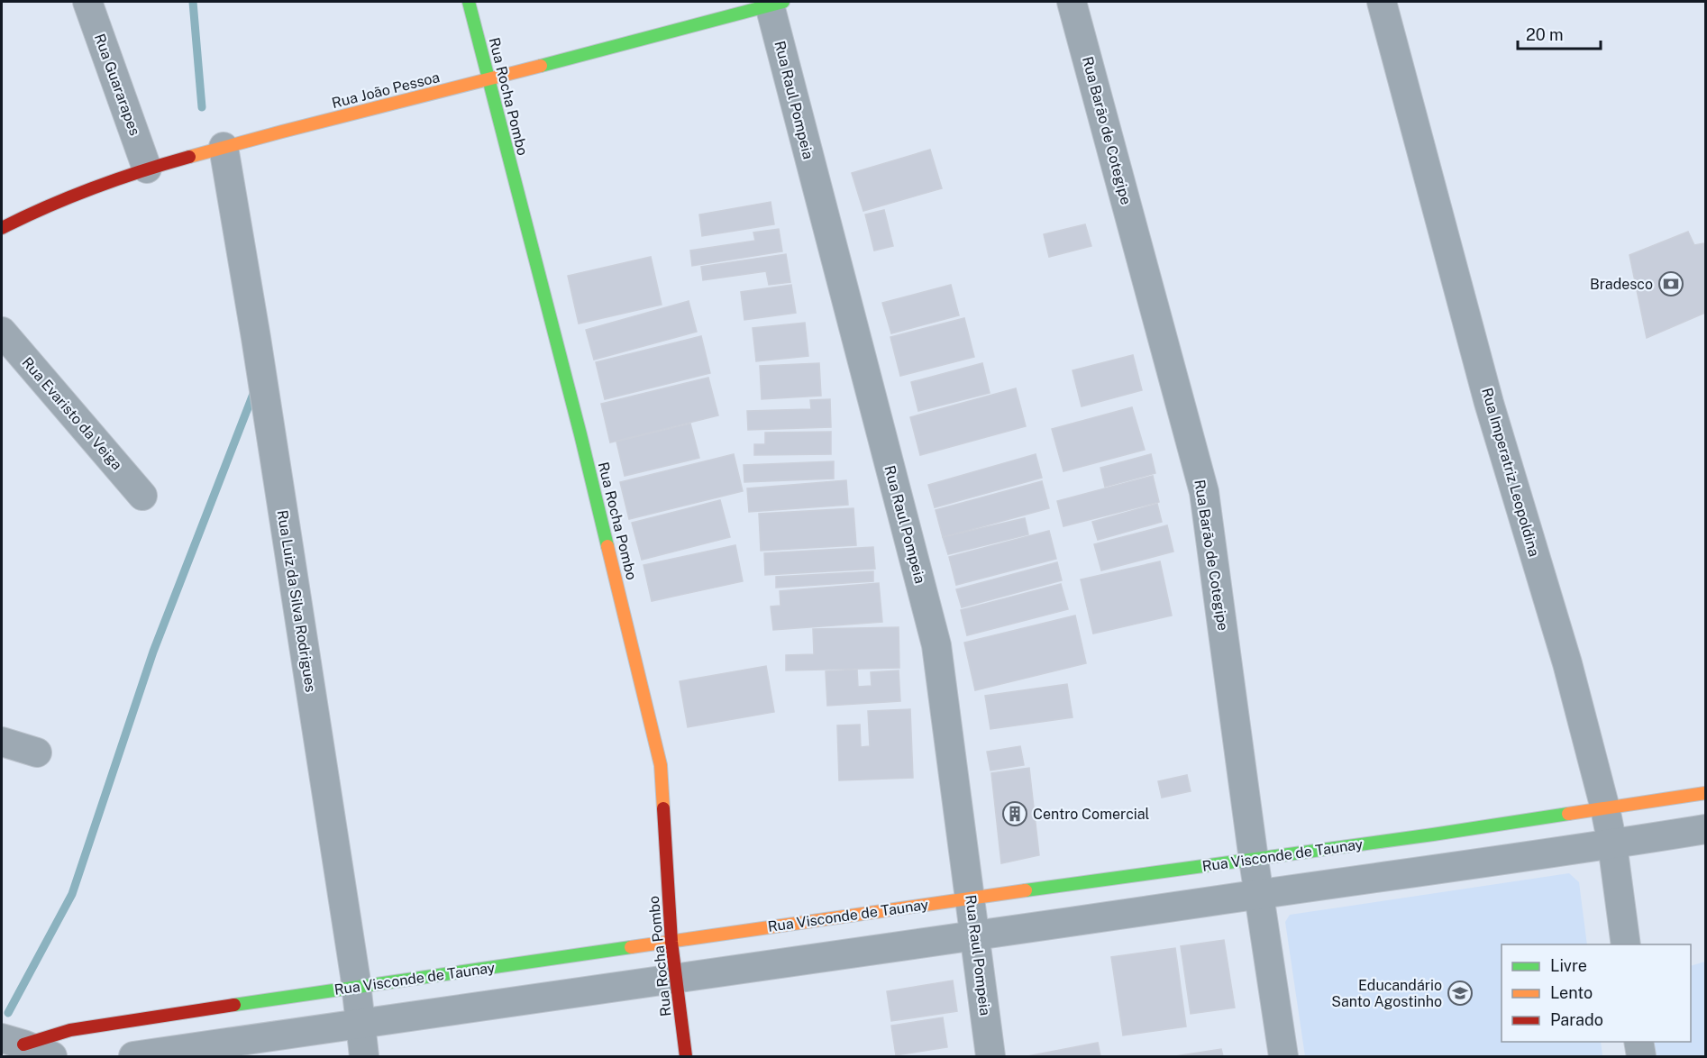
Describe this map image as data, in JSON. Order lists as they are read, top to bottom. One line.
{"streets":{"street":["Rua Guararapes","Rua João Pessoa","Rua Rocha Pombo","Rua Raul Pompeia","Rua Barão de Cotegipe","Rua Evaristo da Veiga","Rua Imperatriz Leopoldina","Rua Luiz da Silva Rodrigues","Rua Visconde de Taunay"]},"crossings":[["Rua Guararapes","Rua João Pessoa"],["Rua João Pessoa","Rua Rocha Pombo"],["Rua João Pessoa","Rua Raul Pompeia"],["Rua João Pessoa","Rua Luiz da Silva Rodrigues"],["Rua Rocha Pombo","Rua Visconde de Taunay"],["Rua Raul Pompeia","Rua Visconde de Taunay"],["Rua Barão de Cotegipe","Rua Visconde de Taunay"],["Rua Imperatriz Leopoldina","Rua Visconde de Taunay"],["Rua Luiz da Silva Rodrigues","Rua Visconde de Taunay"]],"places":{"bank":["Bradesco"],"building":["Centro Comercial"],"school or university":["Educandário Santo Agostinho"]},"legend":["Livre","Lento","Parado"],"scale_bar":"20 m"}
